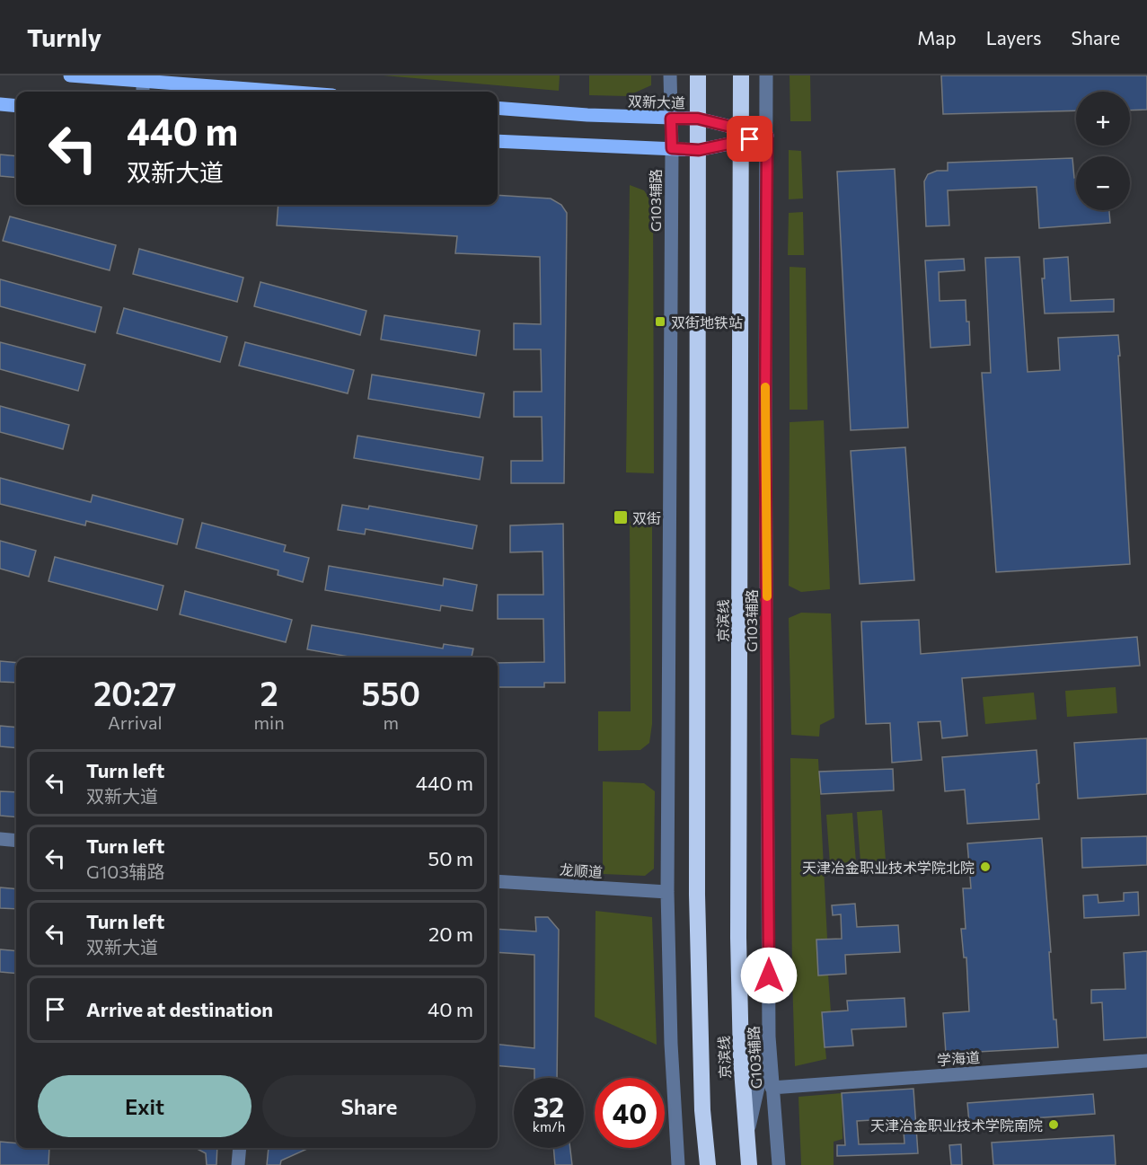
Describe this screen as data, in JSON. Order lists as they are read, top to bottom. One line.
{"streets":{"highway":["京滨线"],"main road":["双新大道"],"street":["G103辅路","龙顺道","学海道"]},"crossings":[["双新大道","G103辅路"],["G103辅路","龙顺道"],["G103辅路","学海道"]],"places":{"transit":["双街地铁站","双街"],"other":["天津冶金职业技术学院北院","天津冶金职业技术学院南院"]},"page":{"header":"Turnly","nav":["Map","Layers","Share"],"map_buttons":["+","−"],"turn":["440 m","双新大道"],"eta":["20:27","Arrival","2","min","550","m"],"list":[{"name":"Turn left","note":"双新大道","value":"440 m"},{"name":"Turn left","note":"G103辅路","value":"50 m"},{"name":"Turn left","note":"双新大道","value":"20 m"},{"name":"Arrive at destination","value":"40 m"}],"buttons":["Exit","Share"],"speed":"32 km/h","limit":"40"}}
